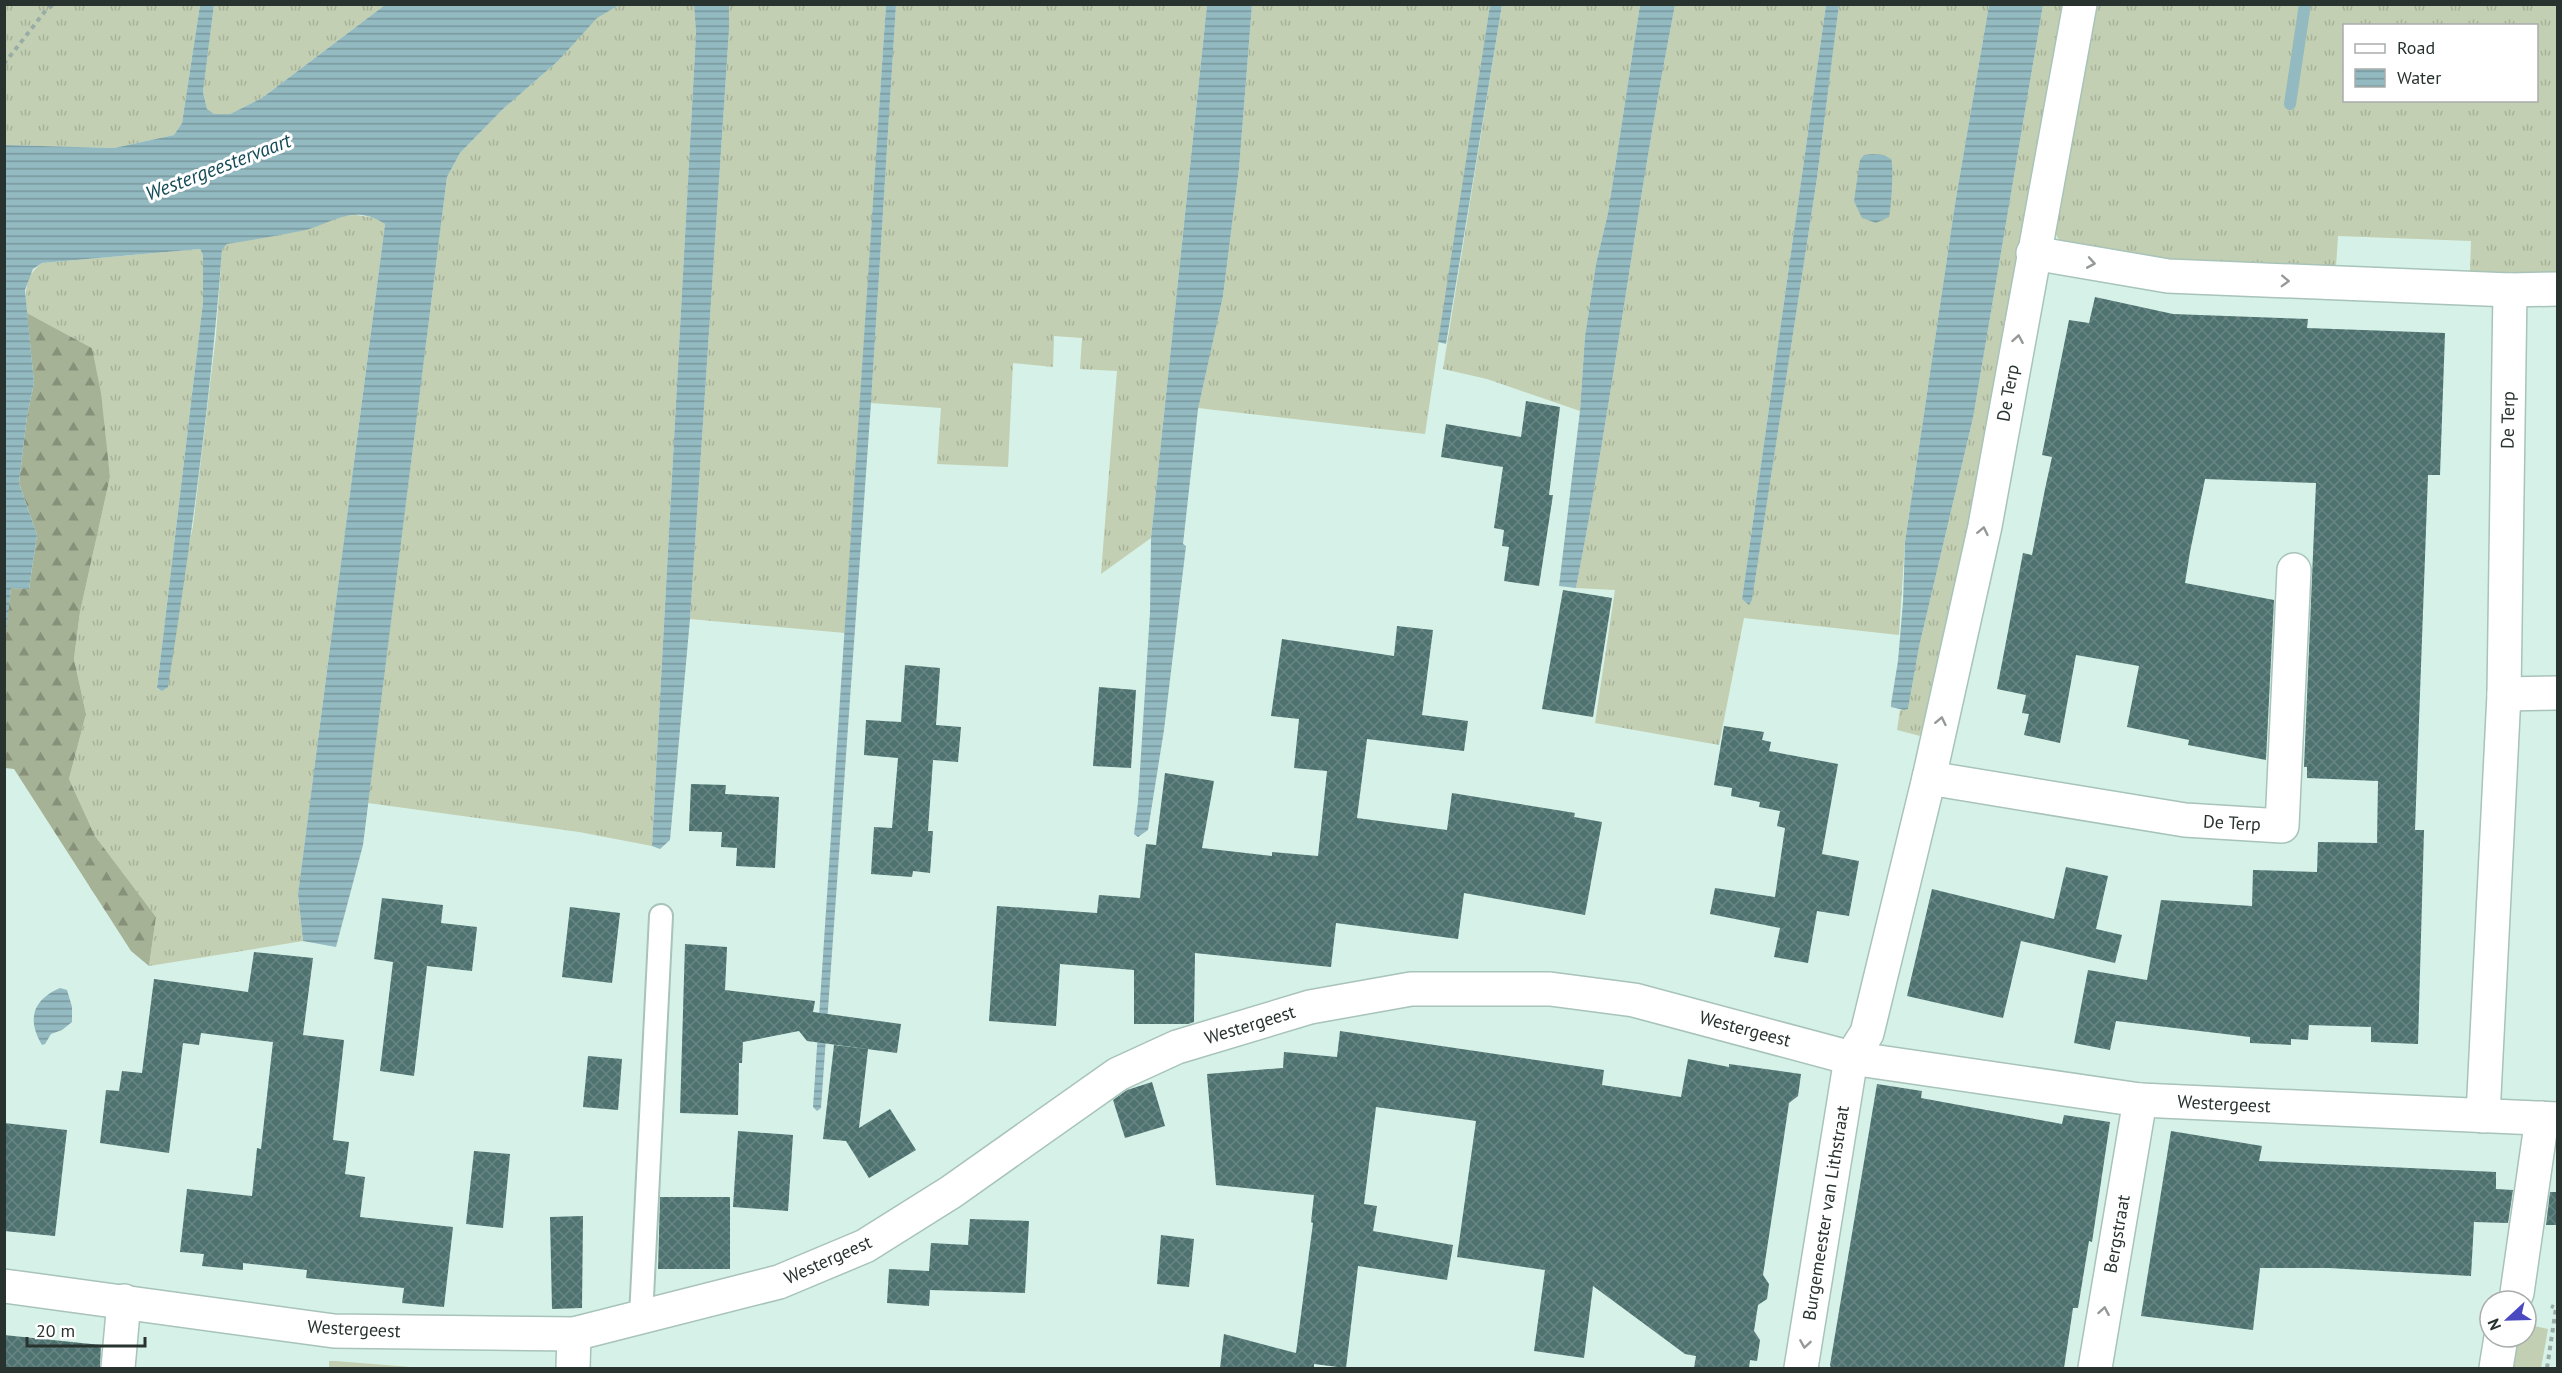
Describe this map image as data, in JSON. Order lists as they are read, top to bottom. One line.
{"streets":{"street":["De Terp","Westergeest","Burgemeester van Lithstraat","Bergstraat"]},"crossings":[["De Terp","Westergeest"],["De Terp","Burgemeester van Lithstraat"],["Westergeest","Burgemeester van Lithstraat"],["Westergeest","Bergstraat"]],"one_way":["Burgemeester van Lithstraat","Bergstraat"],"water":["Westergeestervaart"],"legend":["Road","Water"],"scale_bar":"20 m","north":"left"}
